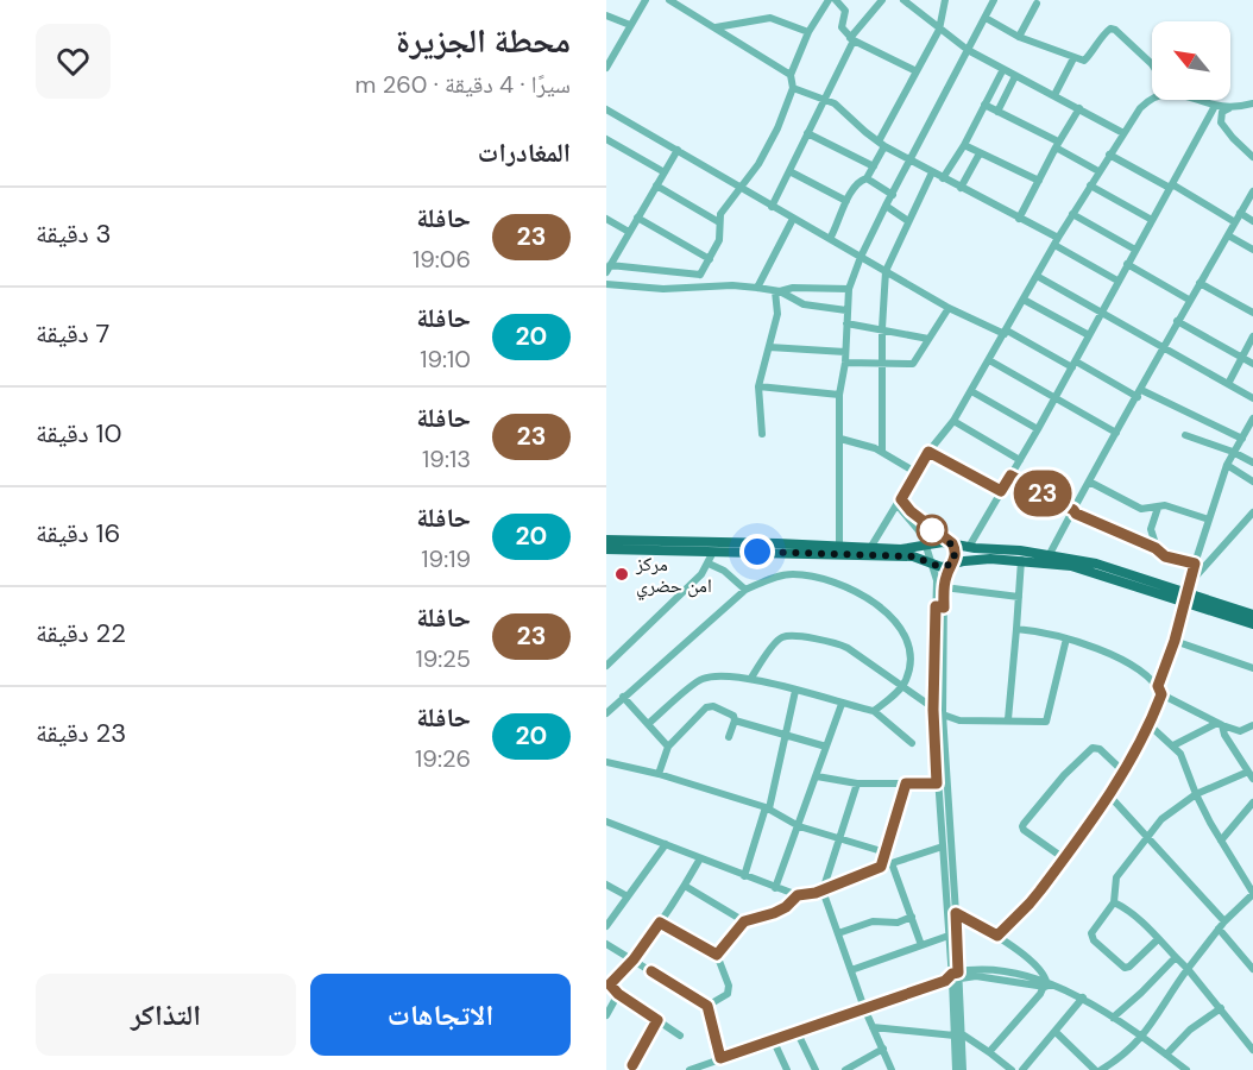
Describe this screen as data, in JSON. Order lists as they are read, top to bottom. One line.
{"places":["مركز امن حضري"],"lines":["bus line 23"],"north":"top left","page":{"on_map":"23","heading":[["محطة الجزيرة","سيرًا · 4 دقيقة · 260 m"],"المغادرات"],"list":[{"mark":"23","name":"حافلة","note":"19:06","value":"3 دقيقة"},{"mark":"20","name":"حافلة","note":"19:10","value":"7 دقيقة"},{"mark":"23","name":"حافلة","note":"19:13","value":"10 دقيقة"},{"mark":"20","name":"حافلة","note":"19:19","value":"16 دقيقة"},{"mark":"23","name":"حافلة","note":"19:25","value":"22 دقيقة"},{"mark":"20","name":"حافلة","note":"19:26","value":"23 دقيقة"}],"buttons":["الاتجاهات","التذاكر"]}}
